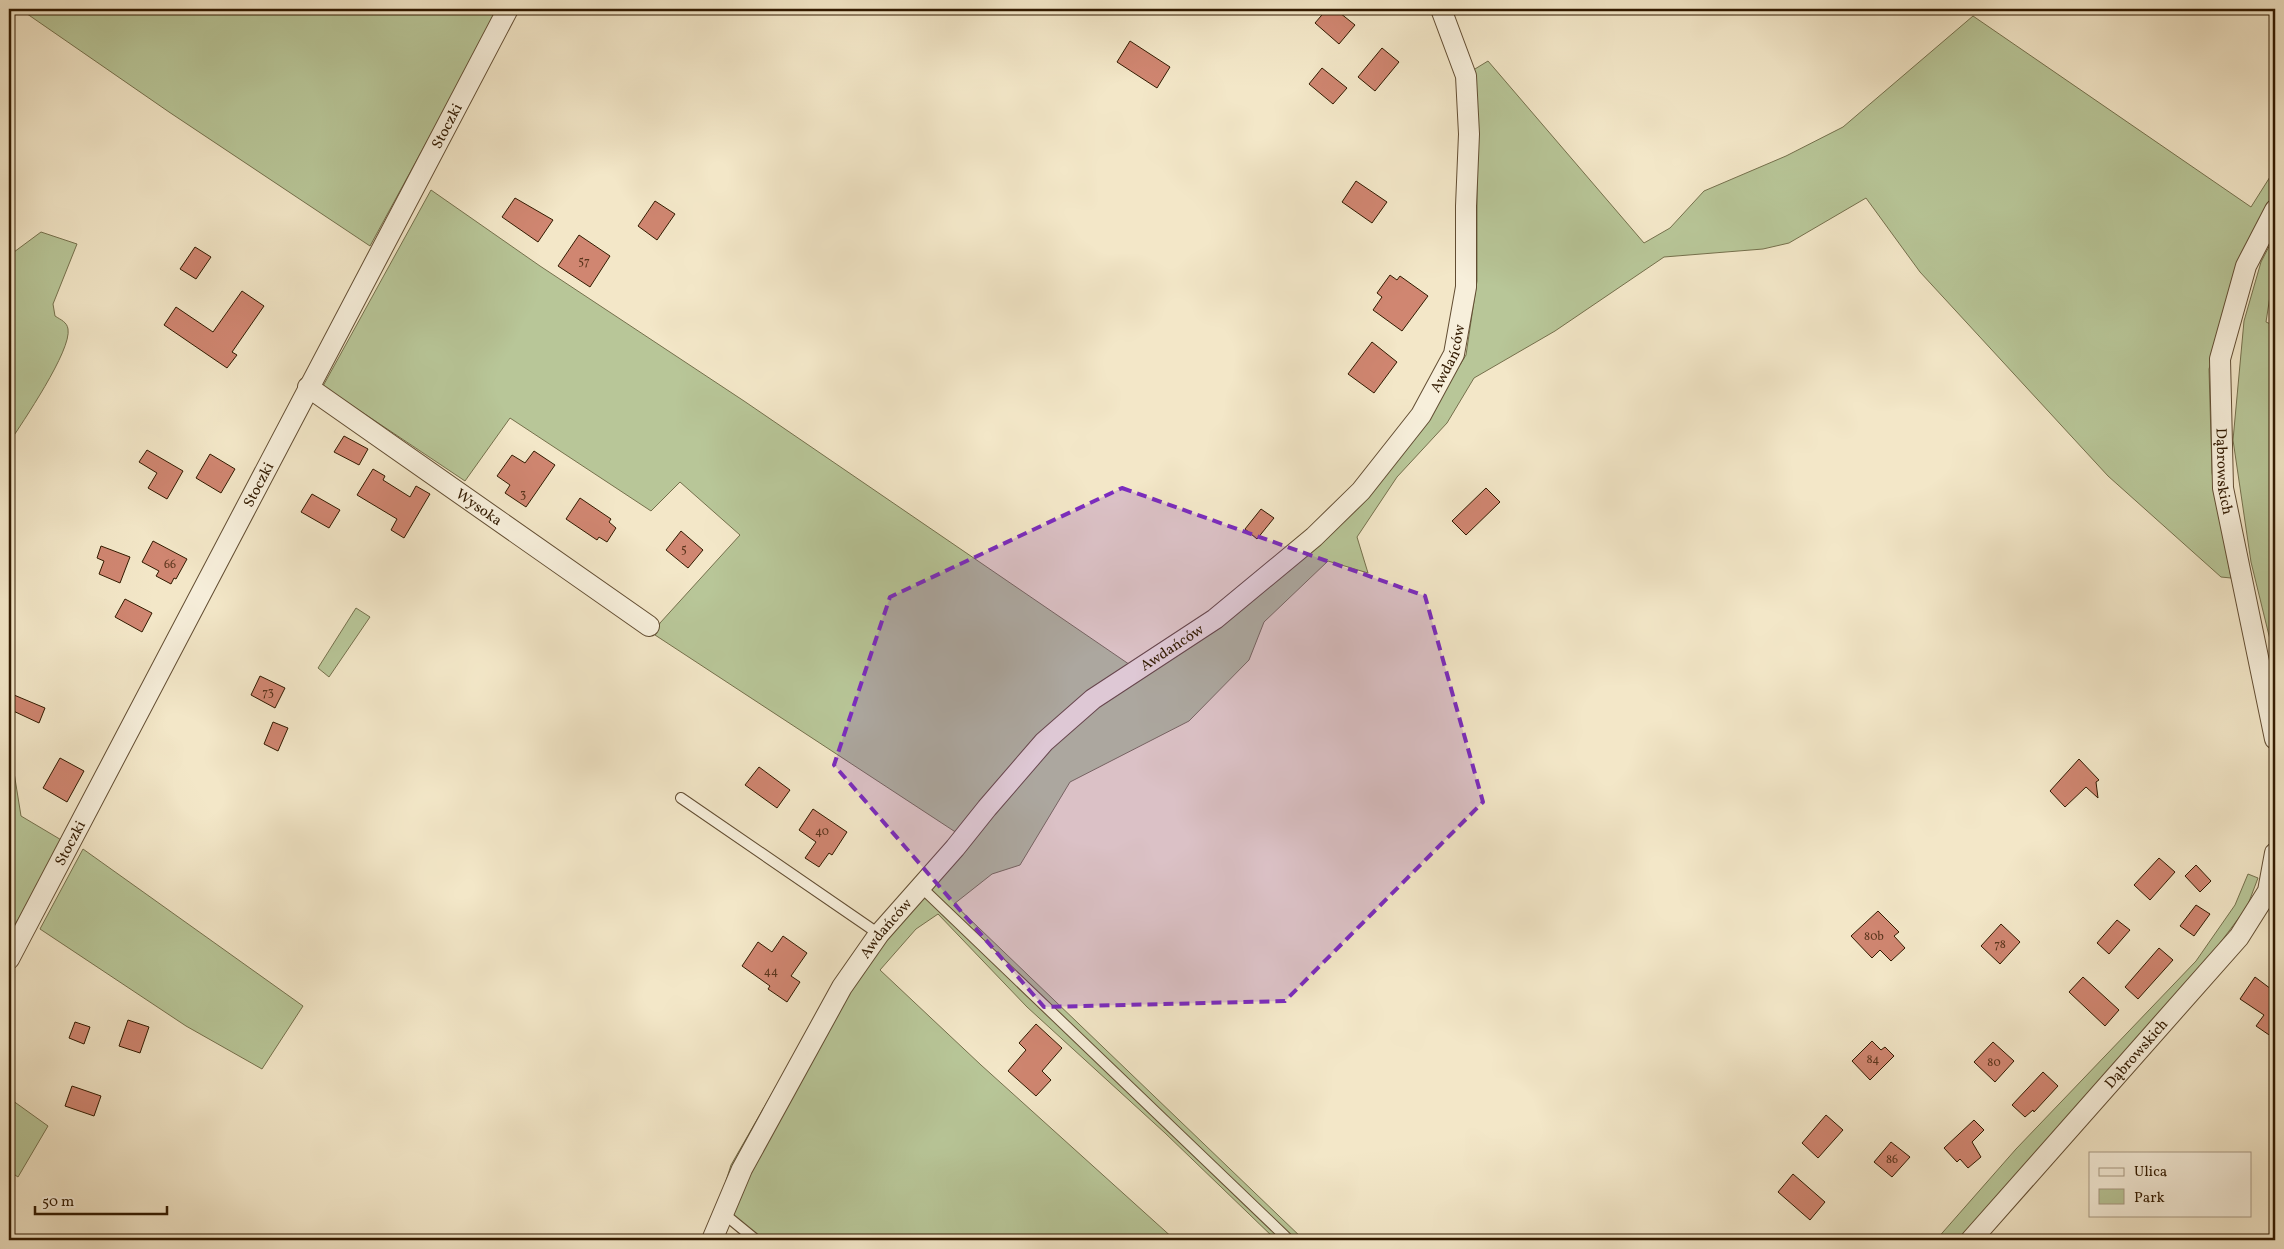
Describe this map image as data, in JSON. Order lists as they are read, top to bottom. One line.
{"streets":{"street":["Stoczki","Awdańców","Dąbrowskich","Wysoka"]},"crossings":[["Stoczki","Wysoka"]],"house_numbers":["57","3","5","66","73","40","80b","78","44","84","80","86"],"legend":["Ulica","Park"],"scale_bar":"50 m"}
